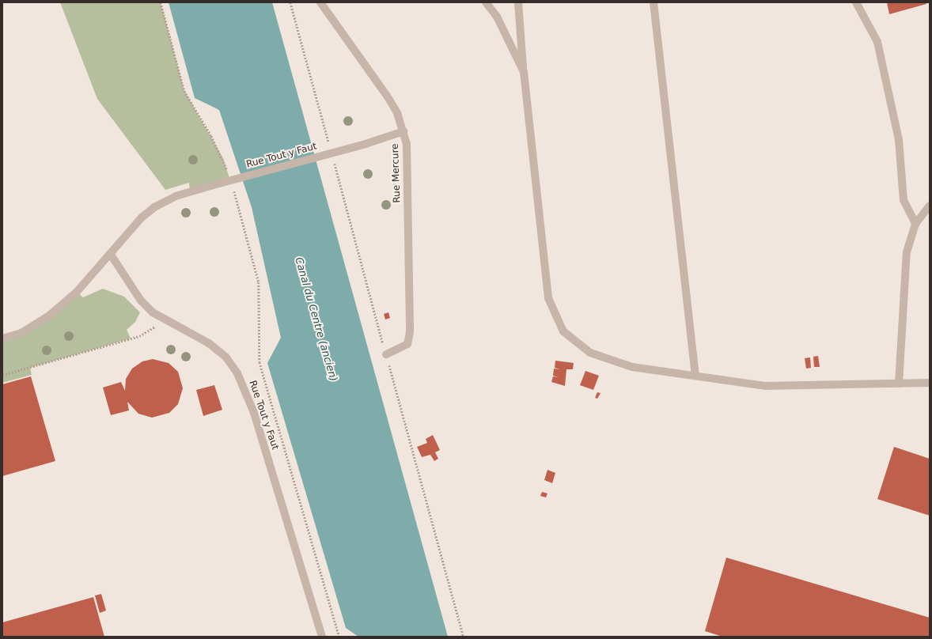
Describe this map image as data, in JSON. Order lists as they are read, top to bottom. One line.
{"streets":{"street":["Rue Tout y Faut","Rue Mercure"]},"crossings":[["Rue Tout y Faut","Rue Mercure"]],"water":["Canal du Centre (ancien)"]}
